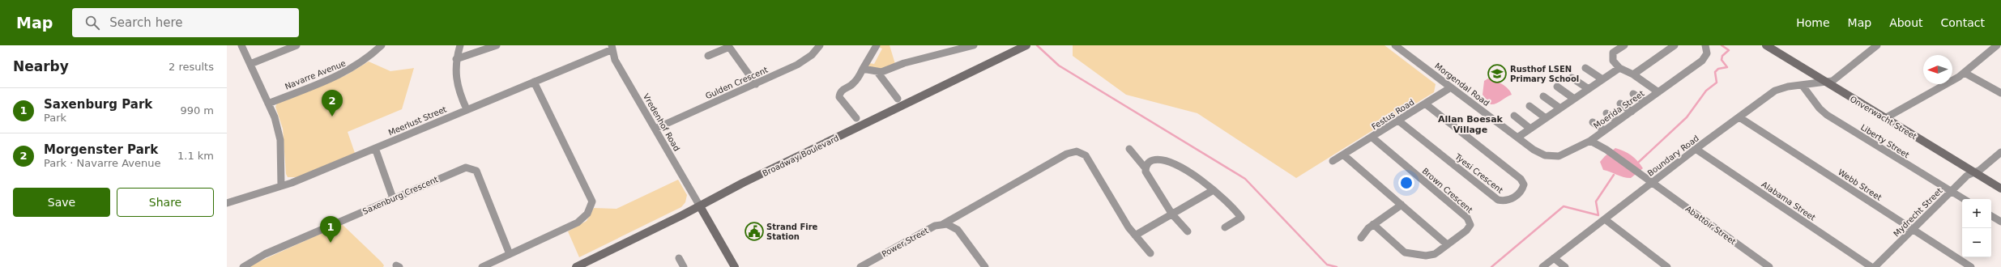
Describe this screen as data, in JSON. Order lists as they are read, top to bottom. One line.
{"streets":{"main road":["Onverwacht Street","Broadway Boulevard"],"street":["Navarre Avenue","Gulden Crescent","Morgendal Road","Moerida Street","Festus Road","Meerlust Street","Vredenhof Road","Liberty Street","Boundary Road","Tyesi Crescent","Webb Street","Brown Crescent","Saxenburg Crescent","Alabama Street","Mydrecht Street","Abattoir Street","Power Street"]},"crossings":[["Gulden Crescent","Vredenhof Road"],["Morgendal Road","Moerida Street"],["Morgendal Road","Festus Road"],["Festus Road","Tyesi Crescent"],["Festus Road","Brown Crescent"],["Onverwacht Street","Boundary Road"],["Onverwacht Street","Mydrecht Street"],["Meerlust Street","Vredenhof Road"],["Vredenhof Road","Broadway Boulevard"],["Liberty Street","Boundary Road"],["Liberty Street","Mydrecht Street"],["Boundary Road","Webb Street"],["Boundary Road","Alabama Street"],["Boundary Road","Abattoir Street"],["Webb Street","Mydrecht Street"]],"districts":["Allan Boesak Village"],"places":{"school or university":["Rusthof LSEN Primary School"],"public building":["Strand Fire Station"]},"north":"left","page":{"header":"Map","search":"Search here","nav":["Home","Map","About","Contact"],"heading":["Nearby","2 results"],"list":[{"mark":"1","name":"Saxenburg Park","note":"Park","value":"990 m"},{"mark":"2","name":"Morgenster Park","note":"Park · Navarre Avenue","value":"1.1 km"}],"pins":["2","1"],"buttons":["Save","Share"],"map_buttons":["+","−"]}}
